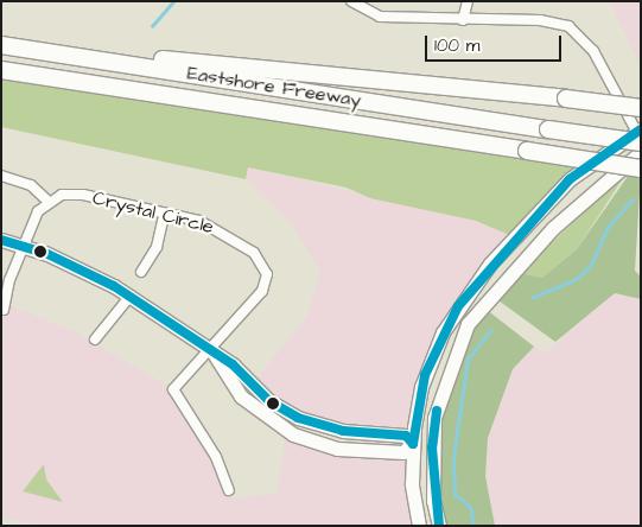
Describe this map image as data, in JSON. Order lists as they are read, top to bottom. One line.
{"streets":{"highway":["Eastshore Freeway"],"street":["Crystal Circle"]},"scale_bar":"100 m"}
